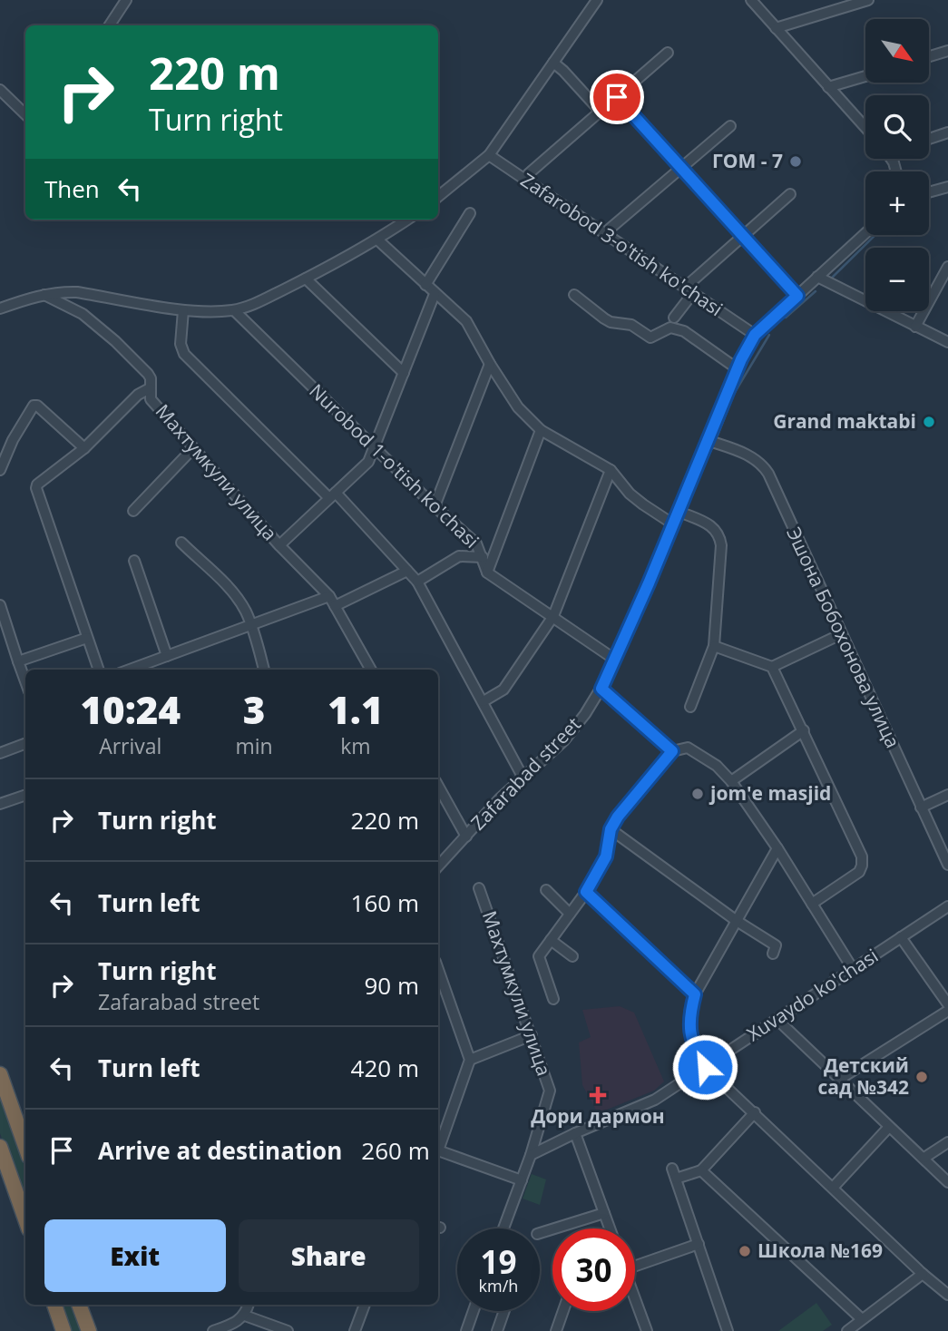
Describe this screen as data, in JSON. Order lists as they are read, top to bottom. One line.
{"streets":{"street":["Zafarobod 3-o'tish ko'chasi","Nurobod 1-o'tish ko'chasi","Махтумкули улица","Эшона Бобохонова улица","Zafarabad street","Xuvaydo ko'chasi"]},"crossings":[["Zafarobod 3-o'tish ko'chasi","Zafarabad street"],["Nurobod 1-o'tish ko'chasi","Zafarabad street"],["Махтумкули улица","Xuvaydo ko'chasi"],["Эшона Бобохонова улица","Zafarabad street"]],"places":{"other":["ГОМ - 7","Grand maktabi","jom'e masjid","Детский сад №342","Школа №169"],"health":["Дори дармон"]},"north":"bottom right","page":{"map_buttons":["+","−"],"turn":["220 m","Turn right"],"then":"Then","eta":["10:24","Arrival","3","min","1.1","km"],"list":[{"name":"Turn right","value":"220 m"},{"name":"Turn left","value":"160 m"},{"name":"Turn right","note":"Zafarabad street","value":"90 m"},{"name":"Turn left","value":"420 m"},{"name":"Arrive at destination","value":"260 m"}],"buttons":["Exit","Share"],"speed":"19 km/h","limit":"30"}}
